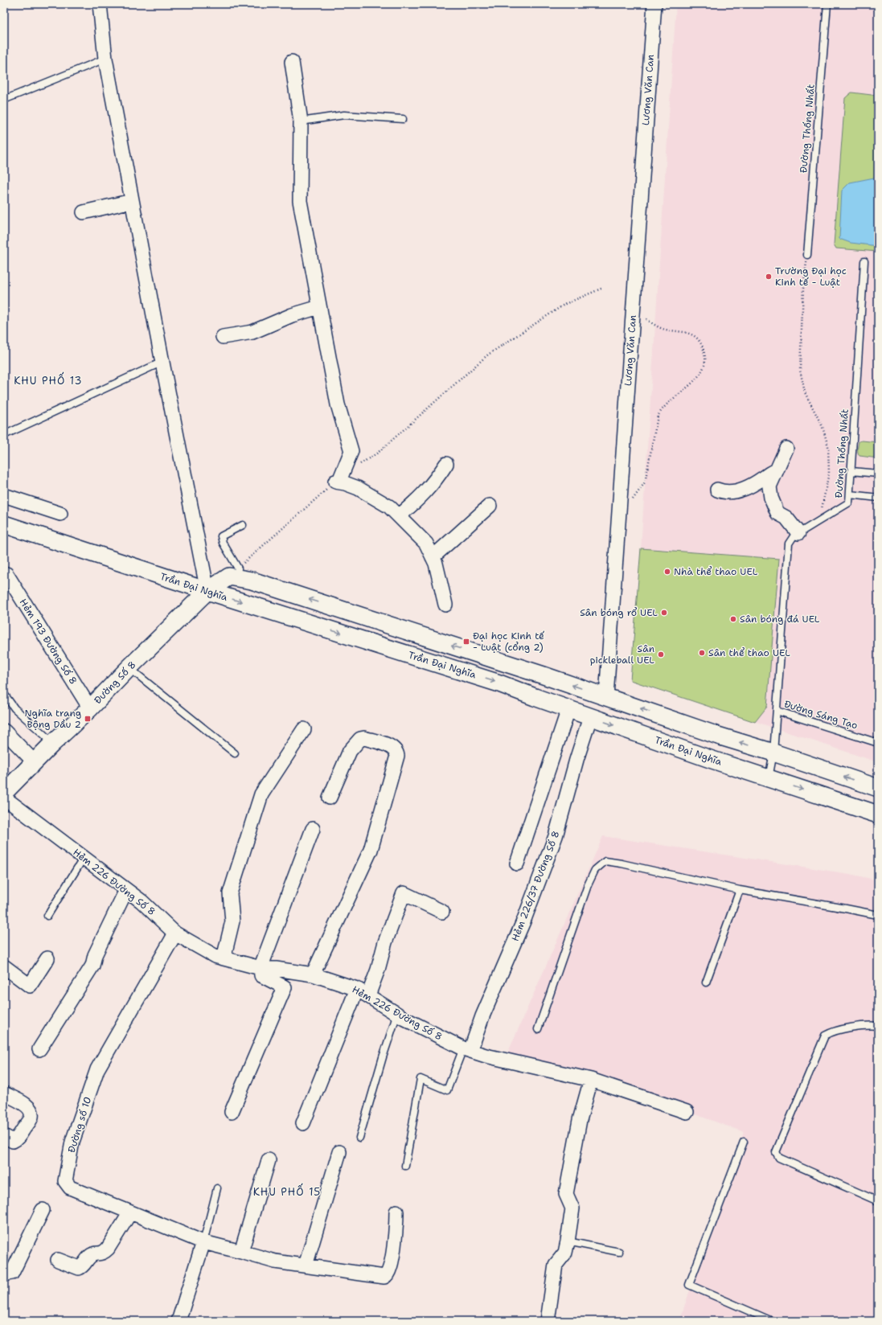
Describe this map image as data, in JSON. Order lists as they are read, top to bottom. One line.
{"streets":{"street":["Lương Văn Can","Trần Đại Nghĩa","Hẻm 193 Đường Số 8","Đường Số 8","Hẻm 226 Đường Số 8","Hẻm 226/37 Đường Số 8","Đường số 10"],"lane":["Đường Thống Nhất","Đường Sáng Tạo"]},"crossings":[["Đường Thống Nhất","Trần Đại Nghĩa"],["Đường Thống Nhất","Đường Sáng Tạo"],["Trần Đại Nghĩa","Đường Số 8"],["Trần Đại Nghĩa","Hẻm 226/37 Đường Số 8"],["Hẻm 193 Đường Số 8","Đường Số 8"],["Hẻm 226 Đường Số 8","Hẻm 226/37 Đường Số 8"],["Hẻm 226 Đường Số 8","Đường số 10"]],"districts":["KHU PHỐ 13","KHU PHỐ 15"],"places":{"other":["Trường Đại học Kinh tế - Luật","Nhà thể thao UEL","Sân bóng rổ UEL","Sân bóng đá UEL","Sân thể thao UEL","Sân pickleball UEL"],"transit":["Đại học Kinh tế - Luật (cổng 2)","Nghĩa trang Bộng Dầu 2"]}}
